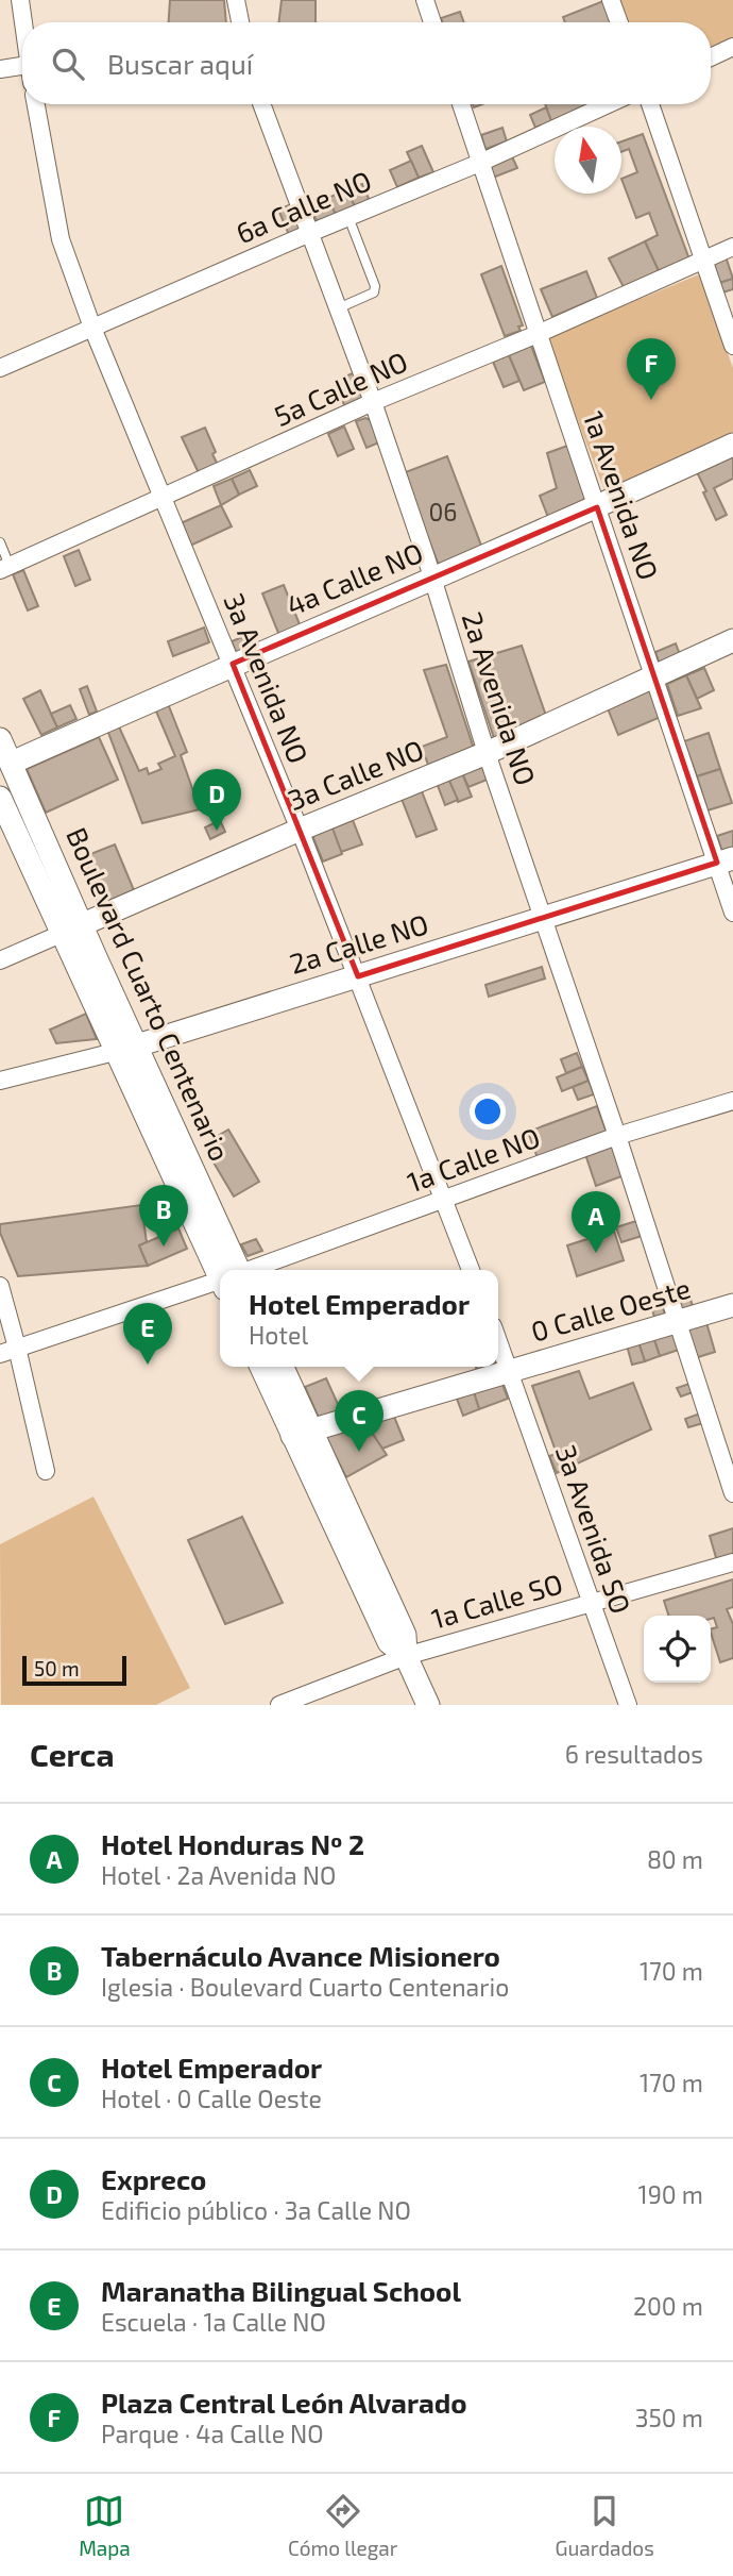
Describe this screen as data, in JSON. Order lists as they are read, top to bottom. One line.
{"streets":{"street":["6a Calle NO","5a Calle NO","1a Avenida NO","4a Calle NO","3a Avenida NO","2a Avenida NO","3a Calle NO","2a Calle NO","Boulevard Cuarto Centenario","1a Calle NO","0 Calle Oeste","3a Avenida SO","1a Calle SO"]},"crossings":[["6a Calle NO","1a Avenida NO"],["6a Calle NO","3a Avenida NO"],["6a Calle NO","2a Avenida NO"],["5a Calle NO","1a Avenida NO"],["5a Calle NO","3a Avenida NO"],["5a Calle NO","2a Avenida NO"],["1a Avenida NO","4a Calle NO"],["1a Avenida NO","3a Calle NO"],["1a Avenida NO","2a Calle NO"],["4a Calle NO","3a Avenida NO"],["4a Calle NO","2a Avenida NO"],["4a Calle NO","Boulevard Cuarto Centenario"],["3a Avenida NO","3a Calle NO"],["3a Avenida NO","2a Calle NO"],["3a Avenida NO","1a Calle NO"],["2a Avenida NO","3a Calle NO"],["2a Avenida NO","2a Calle NO"],["2a Avenida NO","1a Calle NO"],["2a Avenida NO","0 Calle Oeste"],["3a Calle NO","Boulevard Cuarto Centenario"],["2a Calle NO","Boulevard Cuarto Centenario"],["0 Calle Oeste","3a Avenida SO"],["3a Avenida SO","1a Calle SO"]],"house_numbers":["06"],"scale_bar":"50 m","north":"top","page":{"search":"Buscar aquí","pins":["F","D","B","A","E","C"],"popup":["Hotel Emperador","Hotel"],"scale":"50 m","heading":["Cerca","6 resultados"],"list":[{"mark":"A","name":"Hotel Honduras Nº 2","note":"Hotel · 2a Avenida NO","value":"80 m"},{"mark":"B","name":"Tabernáculo Avance Misionero","note":"Iglesia · Boulevard Cuarto Centenario","value":"170 m"},{"mark":"C","name":"Hotel Emperador","note":"Hotel · 0 Calle Oeste","value":"170 m"},{"mark":"D","name":"Expreco","note":"Edificio público · 3a Calle NO","value":"190 m"},{"mark":"E","name":"Maranatha Bilingual School","note":"Escuela · 1a Calle NO","value":"200 m"},{"mark":"F","name":"Plaza Central León Alvarado","note":"Parque · 4a Calle NO","value":"350 m"}],"nav":["Mapa","Cómo llegar","Guardados"]}}
